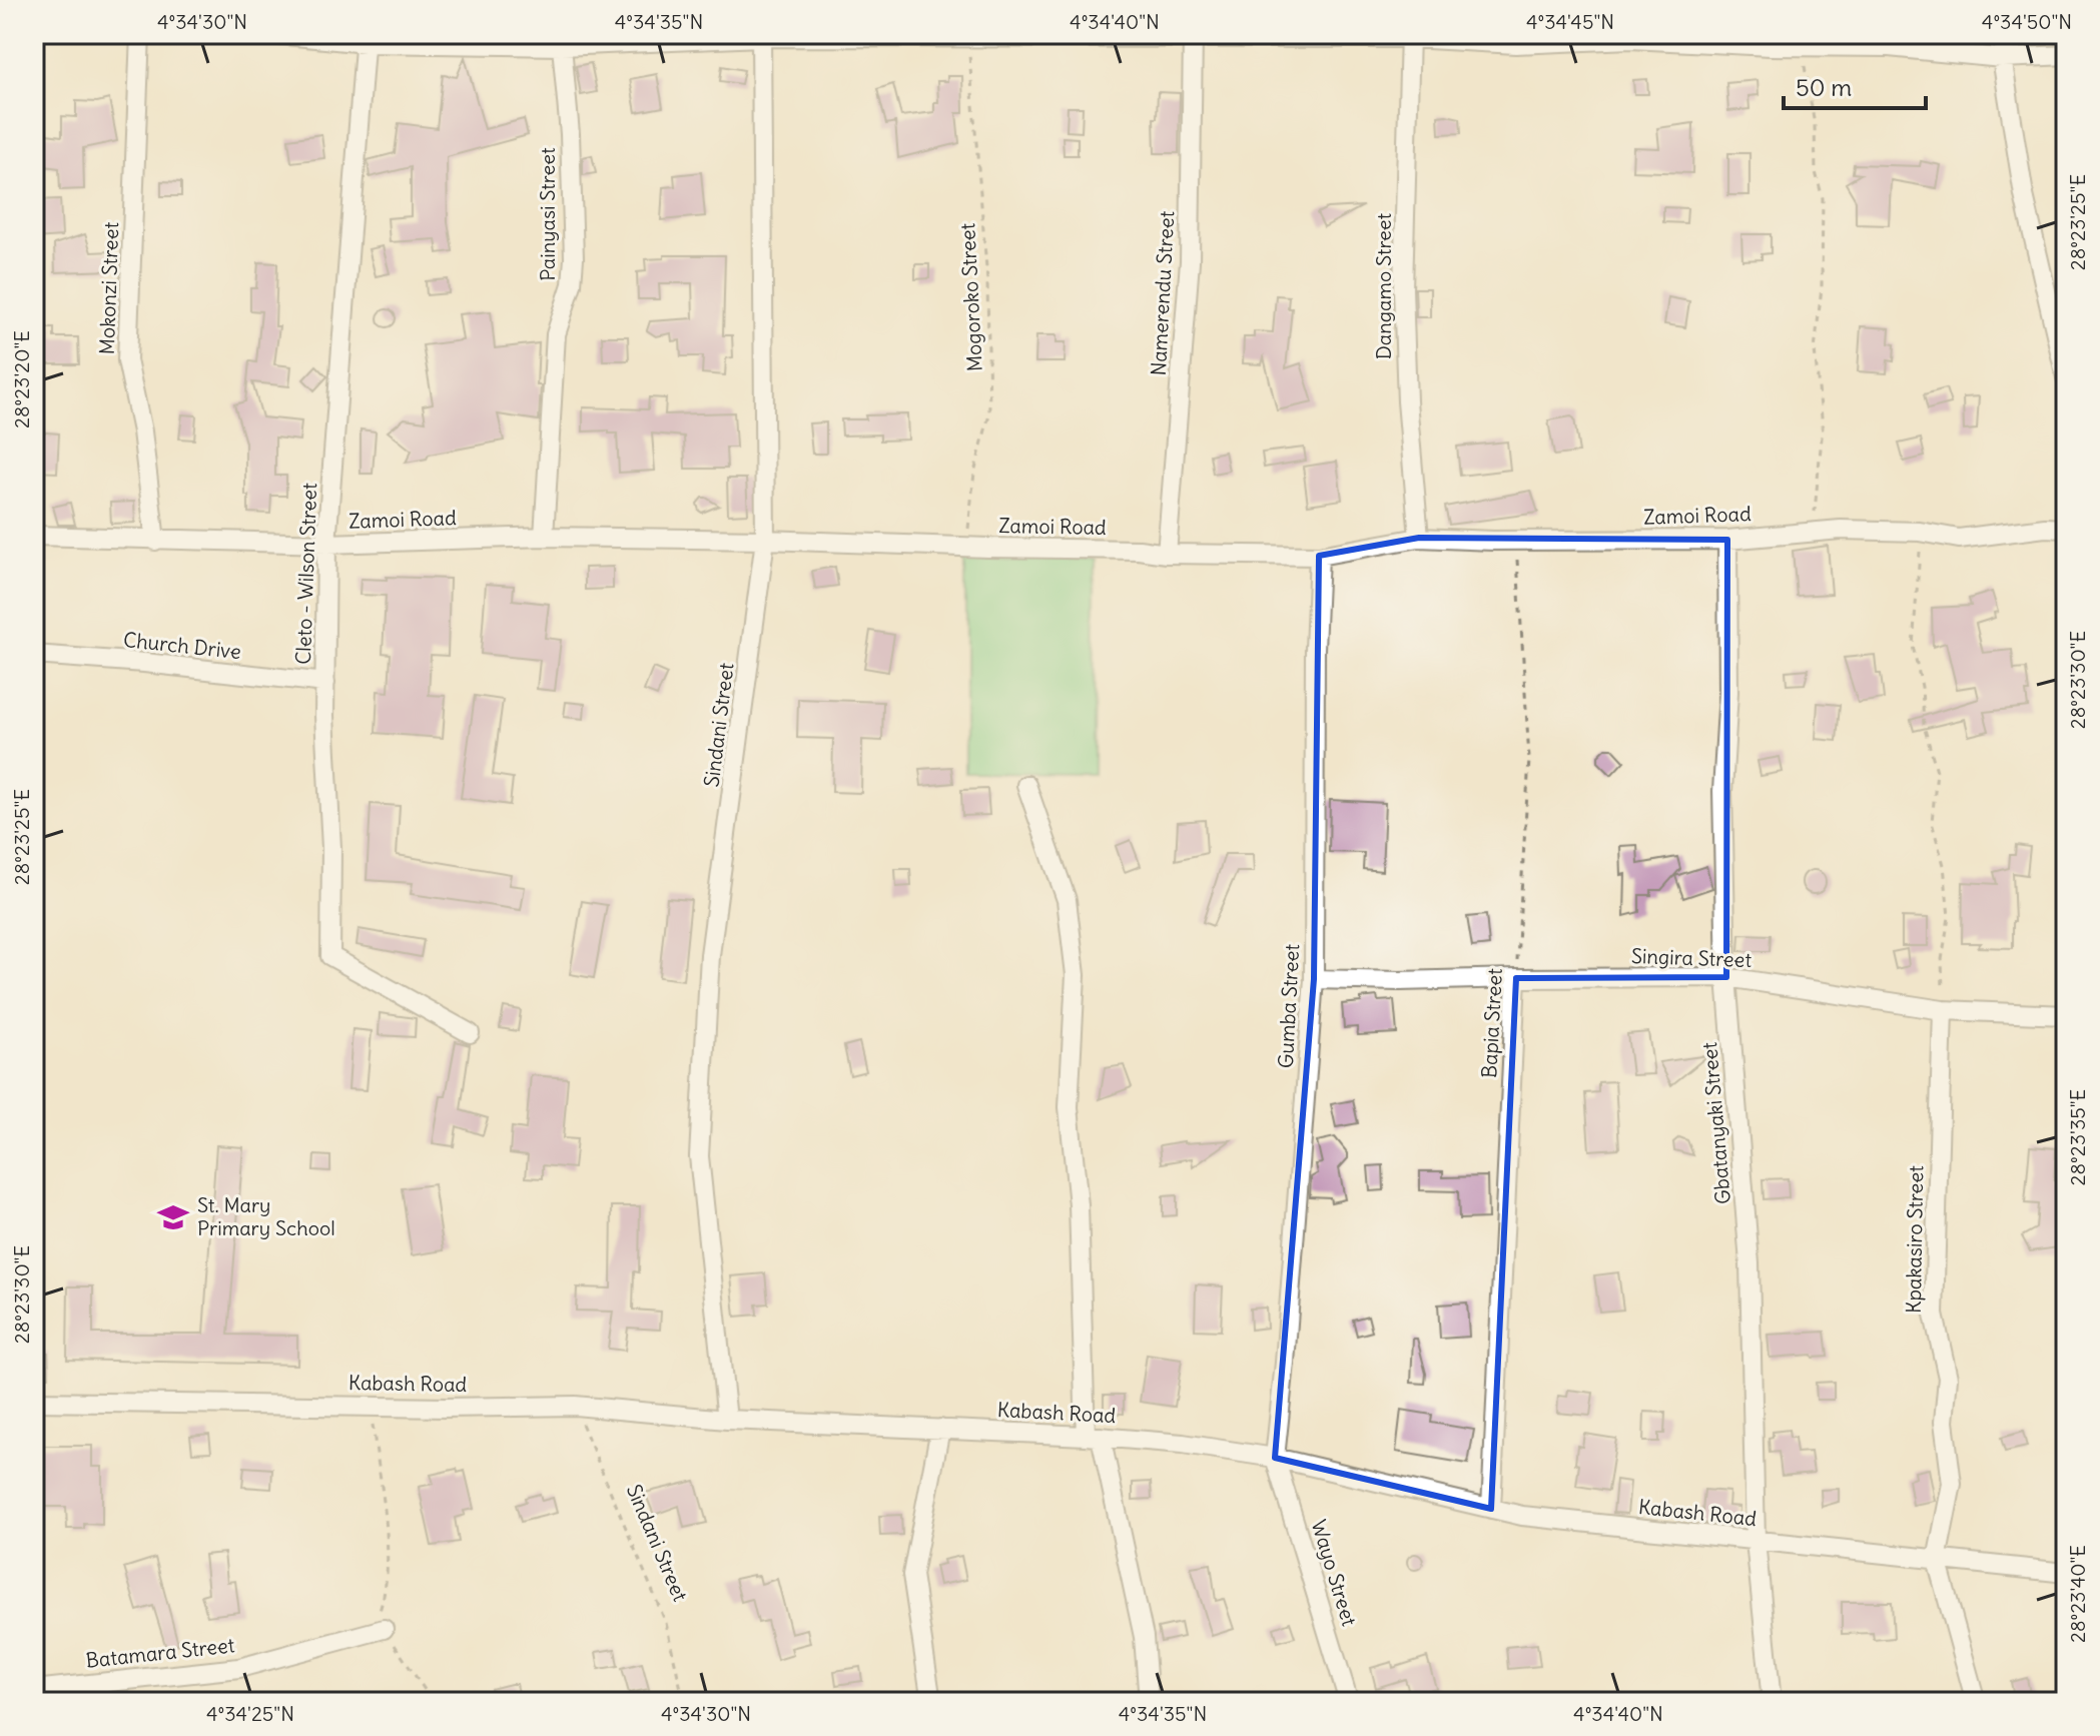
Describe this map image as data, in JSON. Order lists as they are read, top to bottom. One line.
{"streets":{"street":["Painyasi Street","Dangamo Street","Mokonzi Street","Namerendu Street","Zamoi Road","Cleto - Wilson Street","Church Drive","Sindani Street","Singira Street","Gumba Street","Bapia Street","Gbatanyaki Street","Kpakasiro Street","Kabash Road","Wayo Street","Batamara Street"],"path":["Mogoroko Street"]},"crossings":[["Painyasi Street","Zamoi Road"],["Dangamo Street","Zamoi Road"],["Mokonzi Street","Zamoi Road"],["Namerendu Street","Zamoi Road"],["Mogoroko Street","Zamoi Road"],["Zamoi Road","Cleto - Wilson Street"],["Zamoi Road","Sindani Street"],["Zamoi Road","Gumba Street"],["Zamoi Road","Bapia Street"],["Zamoi Road","Gbatanyaki Street"],["Cleto - Wilson Street","Church Drive"],["Sindani Street","Kabash Road"],["Singira Street","Gumba Street"],["Singira Street","Bapia Street"],["Singira Street","Gbatanyaki Street"],["Singira Street","Kpakasiro Street"],["Gumba Street","Kabash Road"],["Gumba Street","Wayo Street"],["Bapia Street","Kabash Road"],["Gbatanyaki Street","Kabash Road"],["Kpakasiro Street","Kabash Road"],["Kabash Road","Wayo Street"]],"places":{"school or university":["St. Mary Primary School"]},"scale_bar":"50 m","coordinates":["4°34'30\"N","4°34'35\"N","4°34'40\"N","4°34'45\"N","4°34'50\"N","28°23'25\"E","28°23'20\"E","28°23'30\"E","28°23'35\"E","28°23'40\"E","4°34'25\"N"]}
